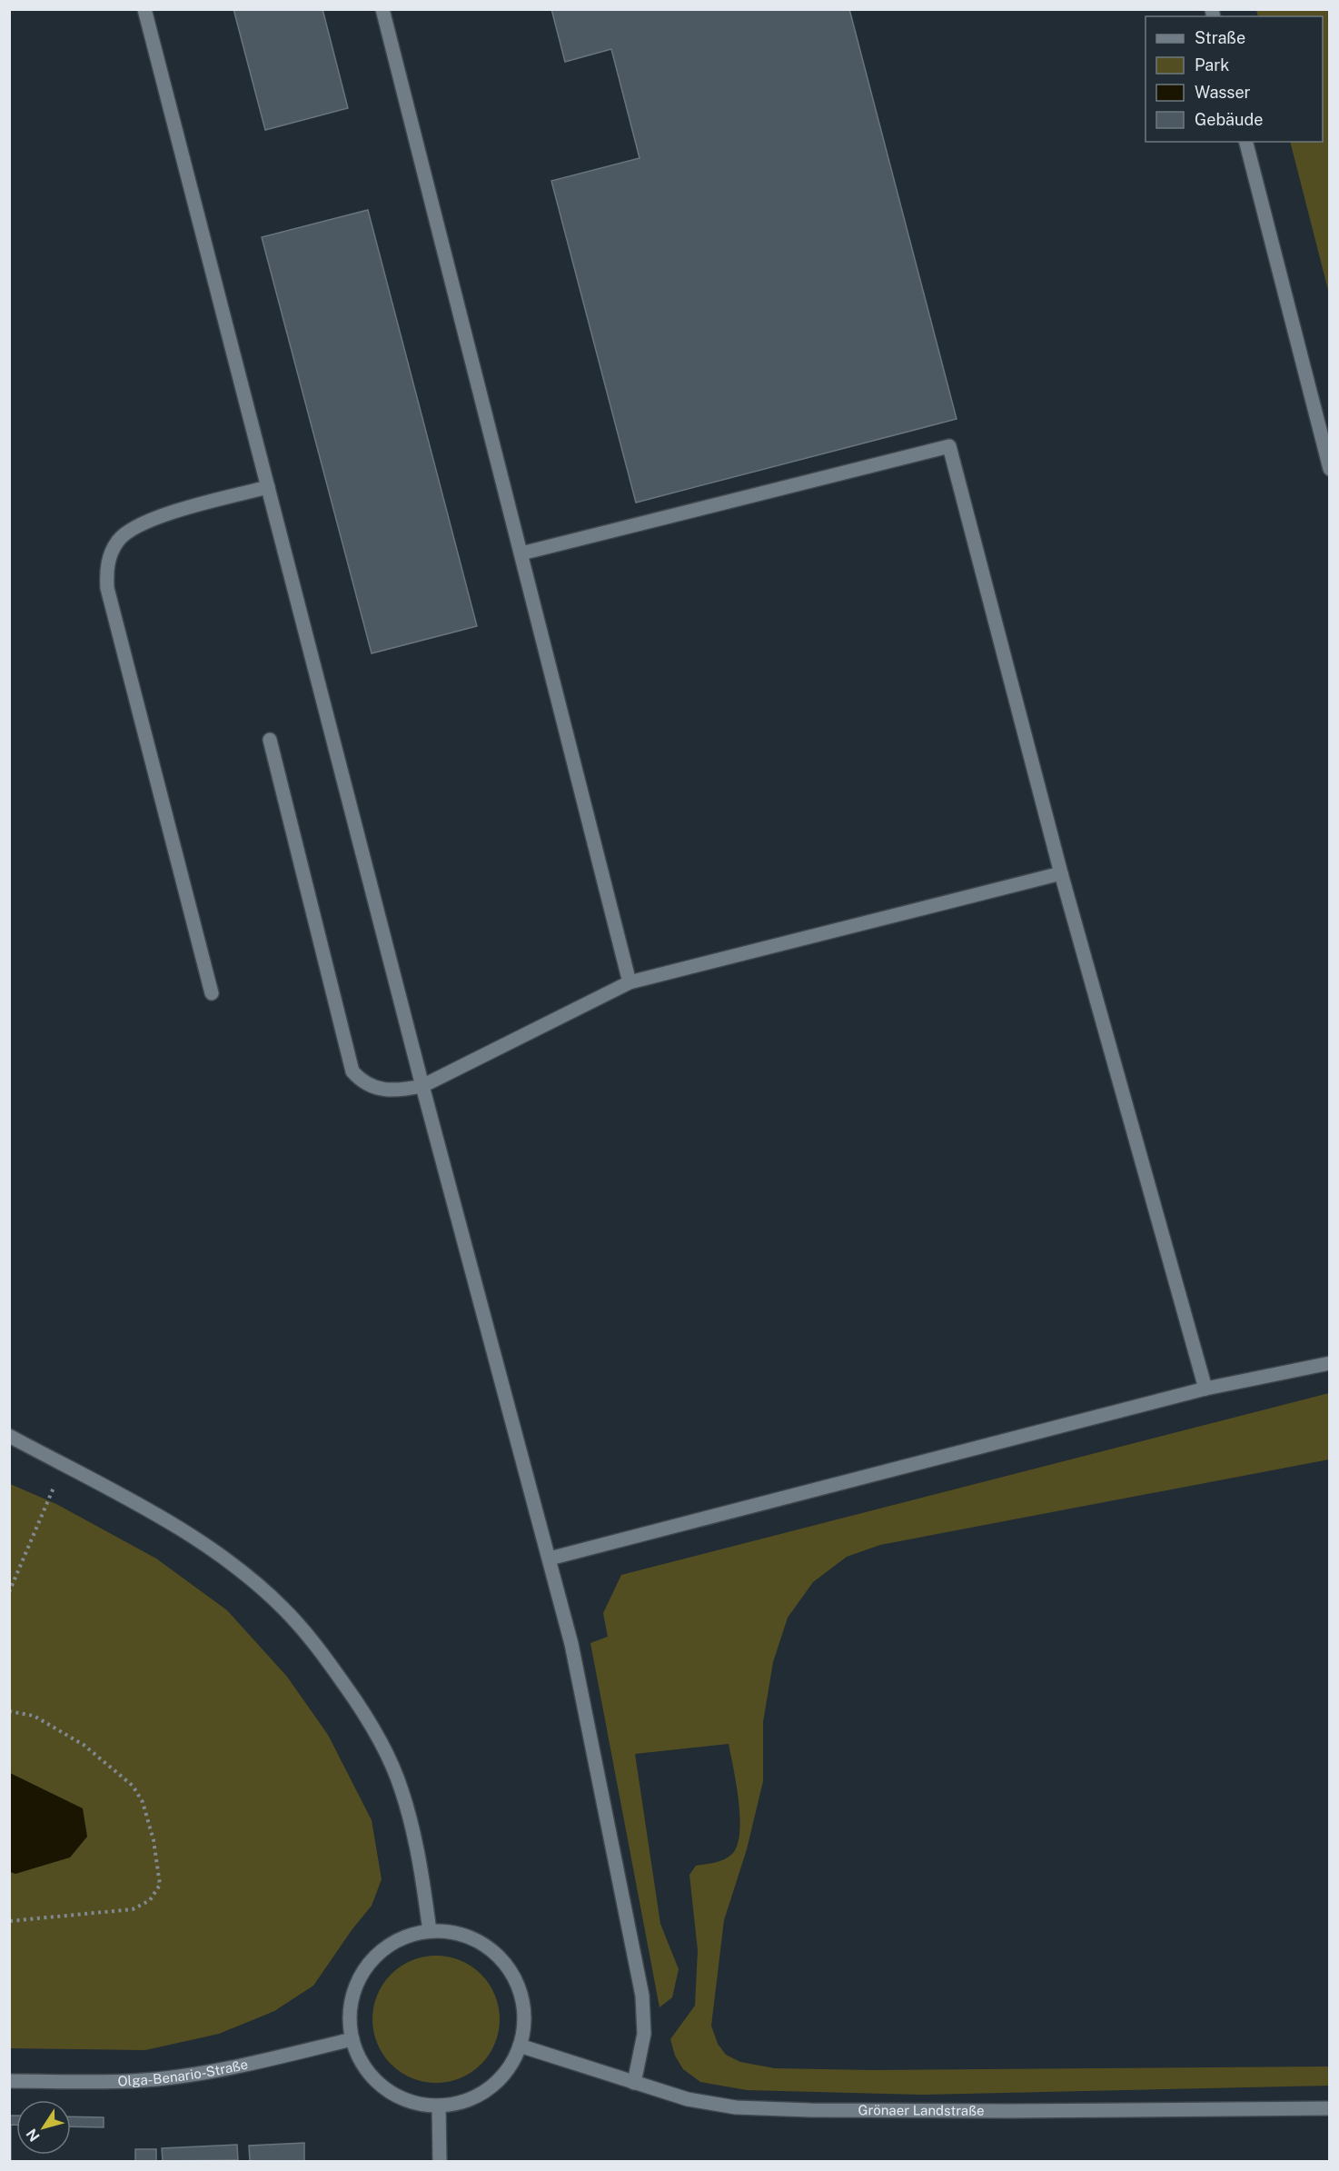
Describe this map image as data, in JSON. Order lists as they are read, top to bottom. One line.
{"streets":{"street":["Olga-Benario-Straße","Grönaer Landstraße"]},"crossings":[["Olga-Benario-Straße","Grönaer Landstraße"]],"legend":["Straße","Park","Wasser","Gebäude"],"north":"bottom left"}
